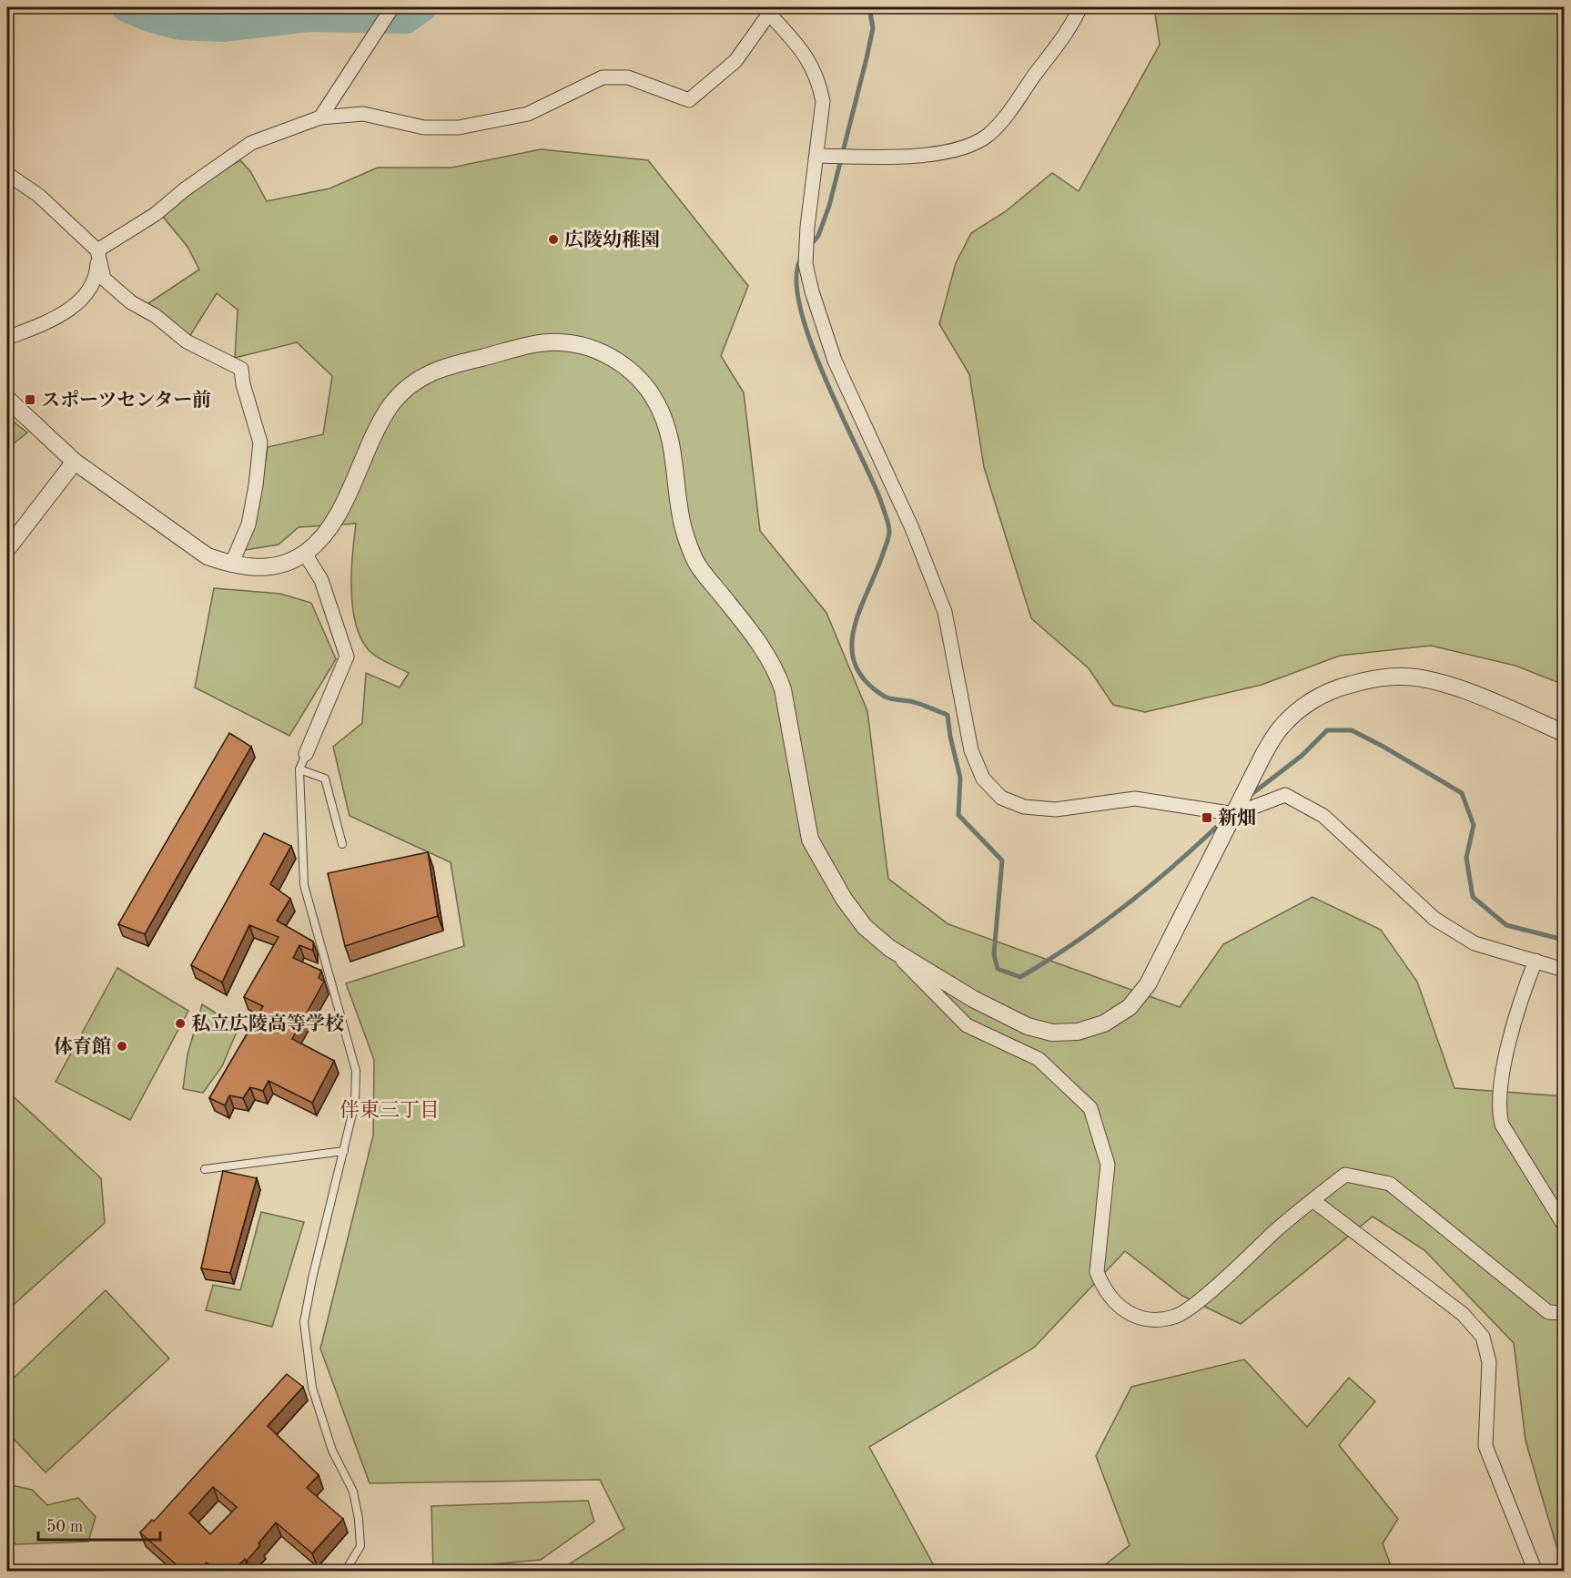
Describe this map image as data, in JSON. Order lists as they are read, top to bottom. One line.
{"districts":["伴東三丁目"],"places":{"other":["広陵幼稚園","私立広陵高等学校","体育館"],"transit":["スポーツセンター前","新畑"]},"scale_bar":"50 m"}
